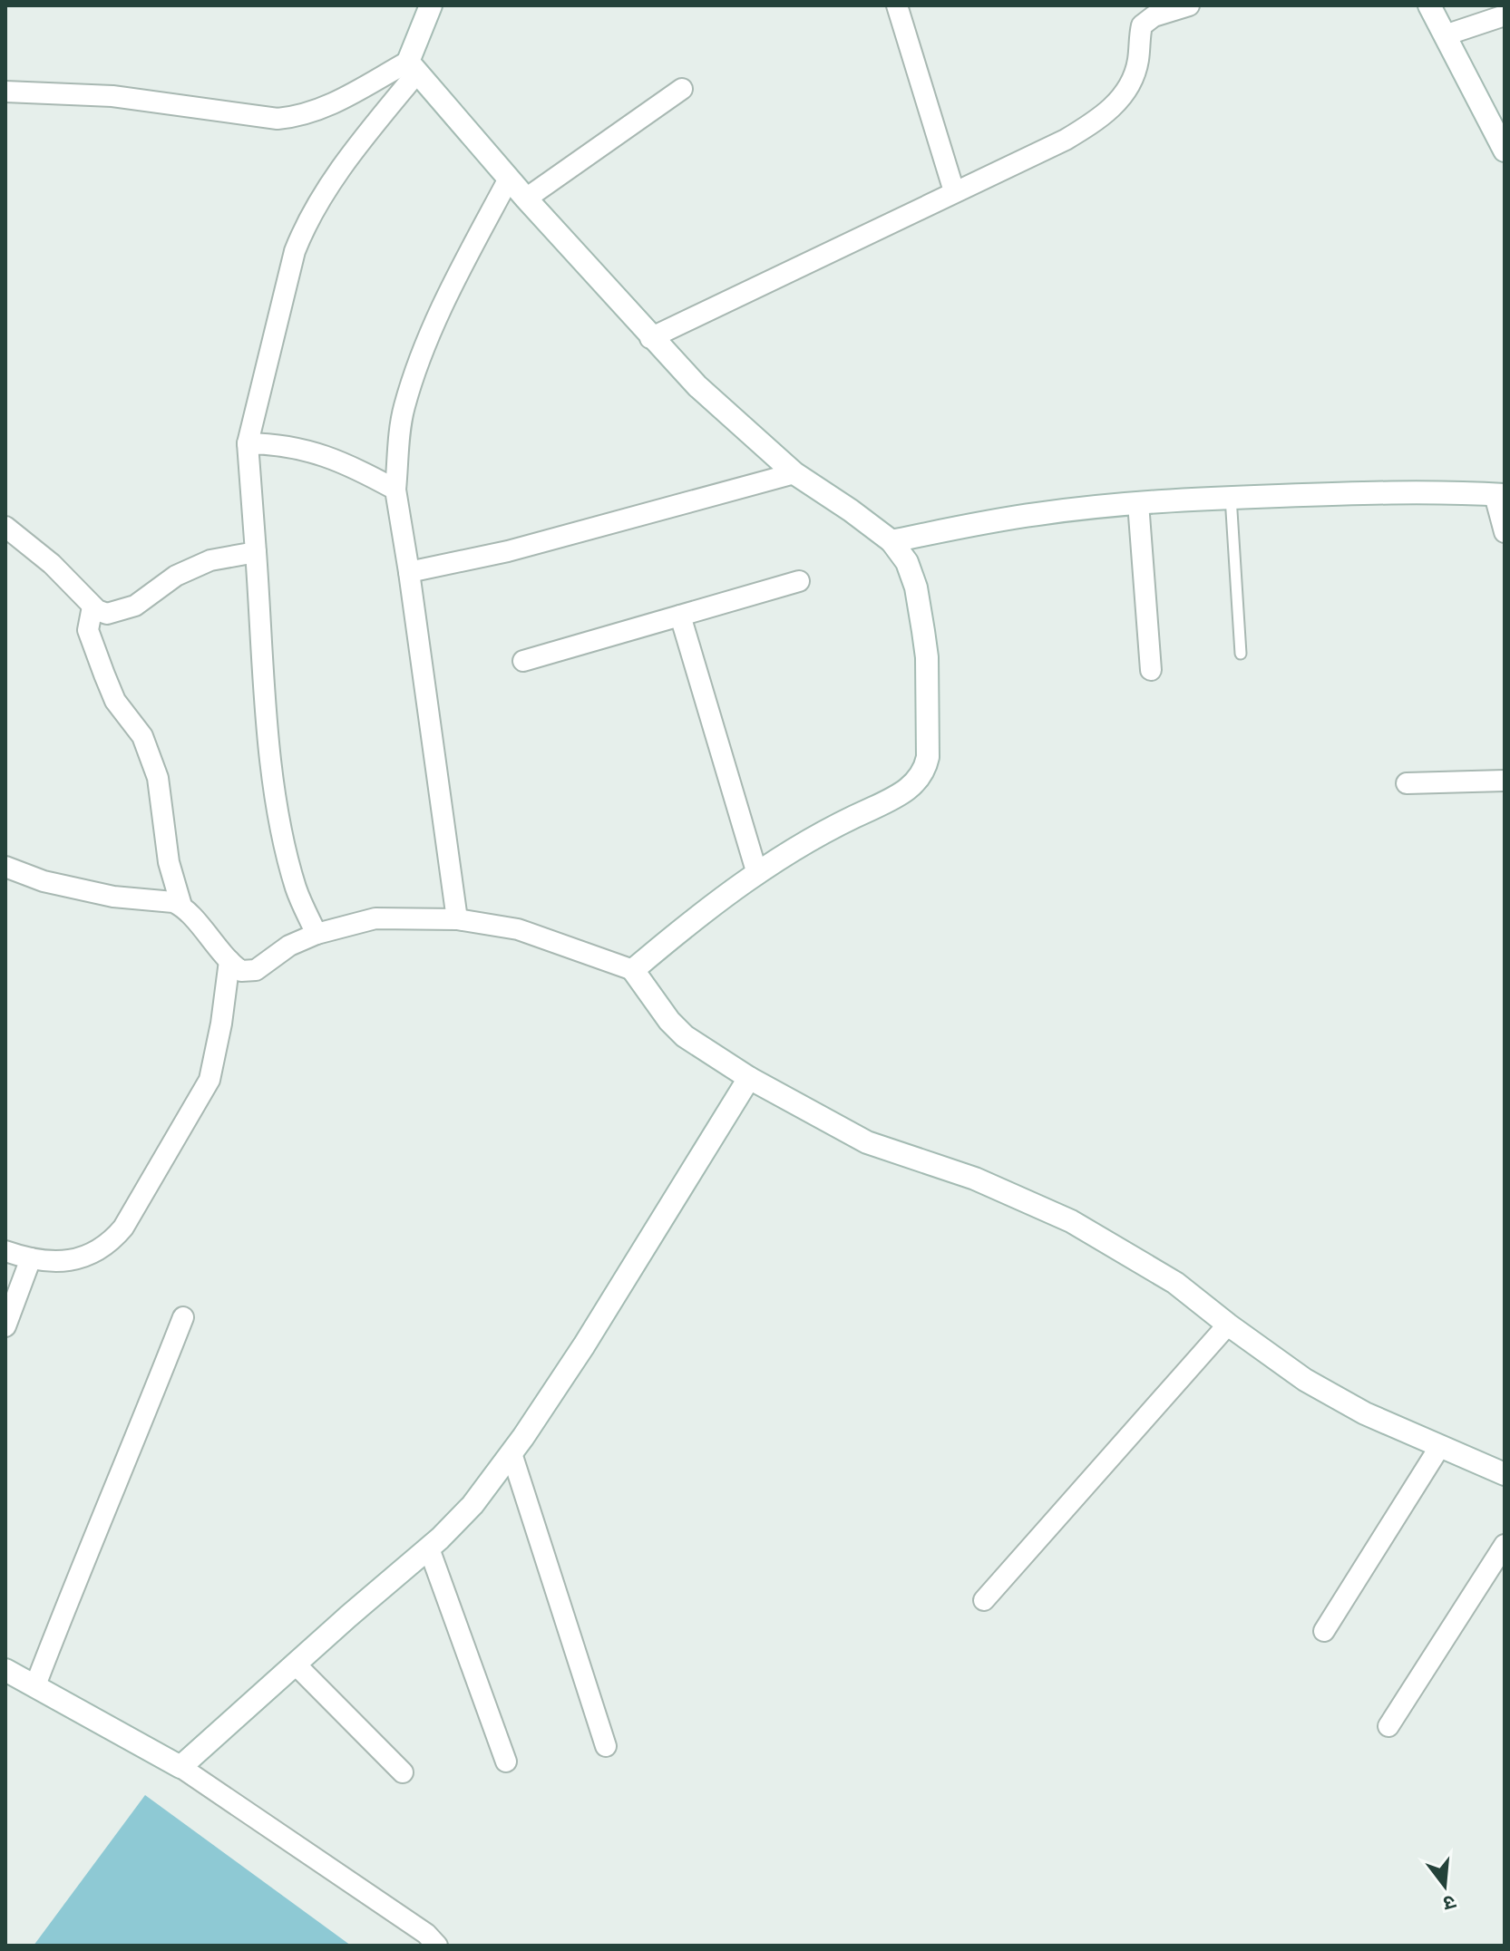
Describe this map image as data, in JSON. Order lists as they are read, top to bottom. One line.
{"north":"bottom"}
